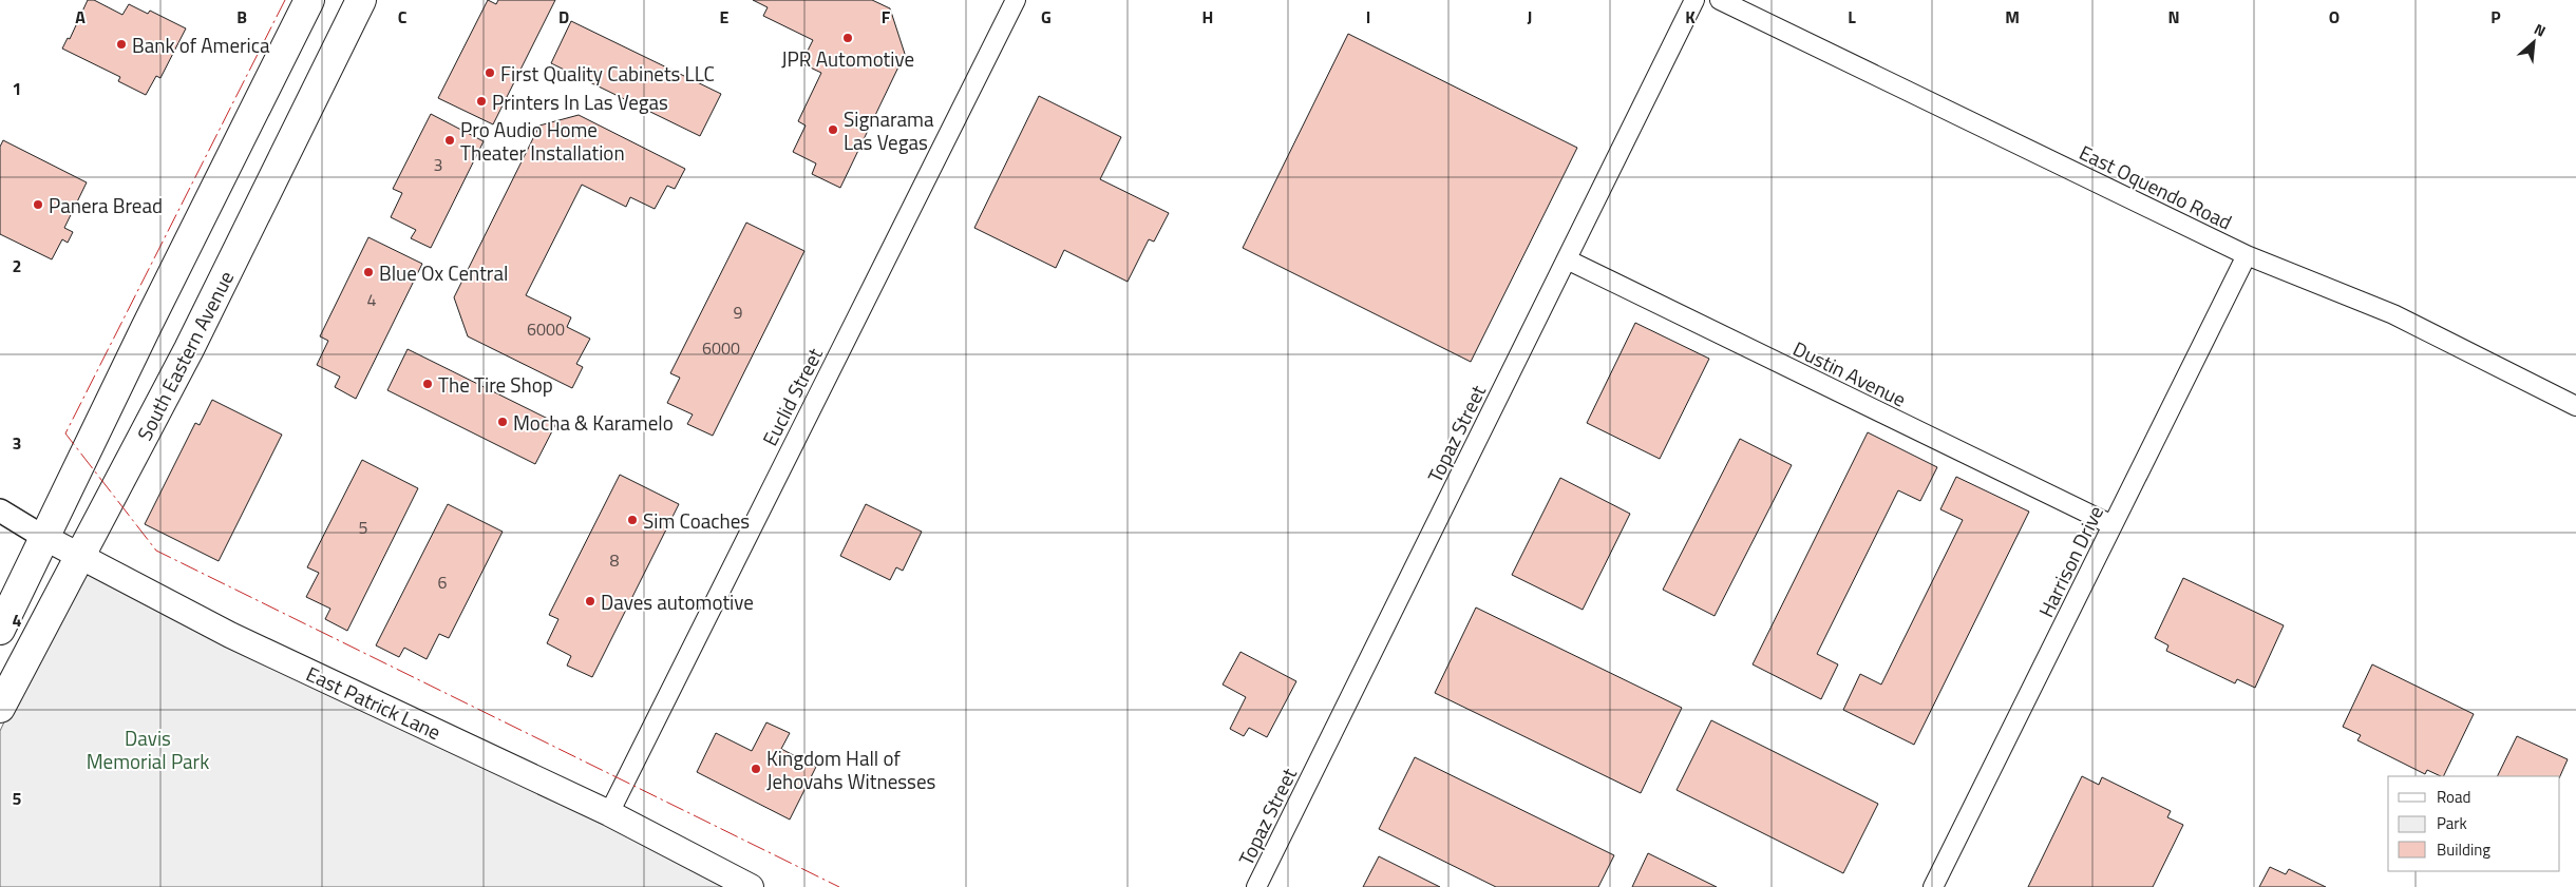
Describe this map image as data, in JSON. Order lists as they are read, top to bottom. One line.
{"streets":{"main road":["South Eastern Avenue","East Patrick Lane"],"street":["East Oquendo Road","Dustin Avenue","Euclid Street","Topaz Street","Harrison Drive"]},"crossings":[["East Oquendo Road","Harrison Drive"],["South Eastern Avenue","East Patrick Lane"],["Dustin Avenue","Topaz Street"],["Dustin Avenue","Harrison Drive"],["Euclid Street","East Patrick Lane"]],"parks":["Davis Memorial Park"],"places":["JPR Automotive","Bank of America","First Quality Cabinets LLC","Printers In Las Vegas","Signarama Las Vegas","Pro Audio Home Theater Installation","Panera Bread","Blue Ox Central","The Tire Shop","Mocha & Karamelo","Sim Coaches","Daves automotive","Kingdom Hall of Jehovahs Witnesses"],"house_numbers":["3","4","9","6000","6000","5","8","6"],"legend":["Road","Park","Building"],"north":"top right","grid":{"columns":["A","B","C","D","E","F","G","H","I","J","K","L","M","N","O","P"],"rows":["1","2","3","4","5"]}}
